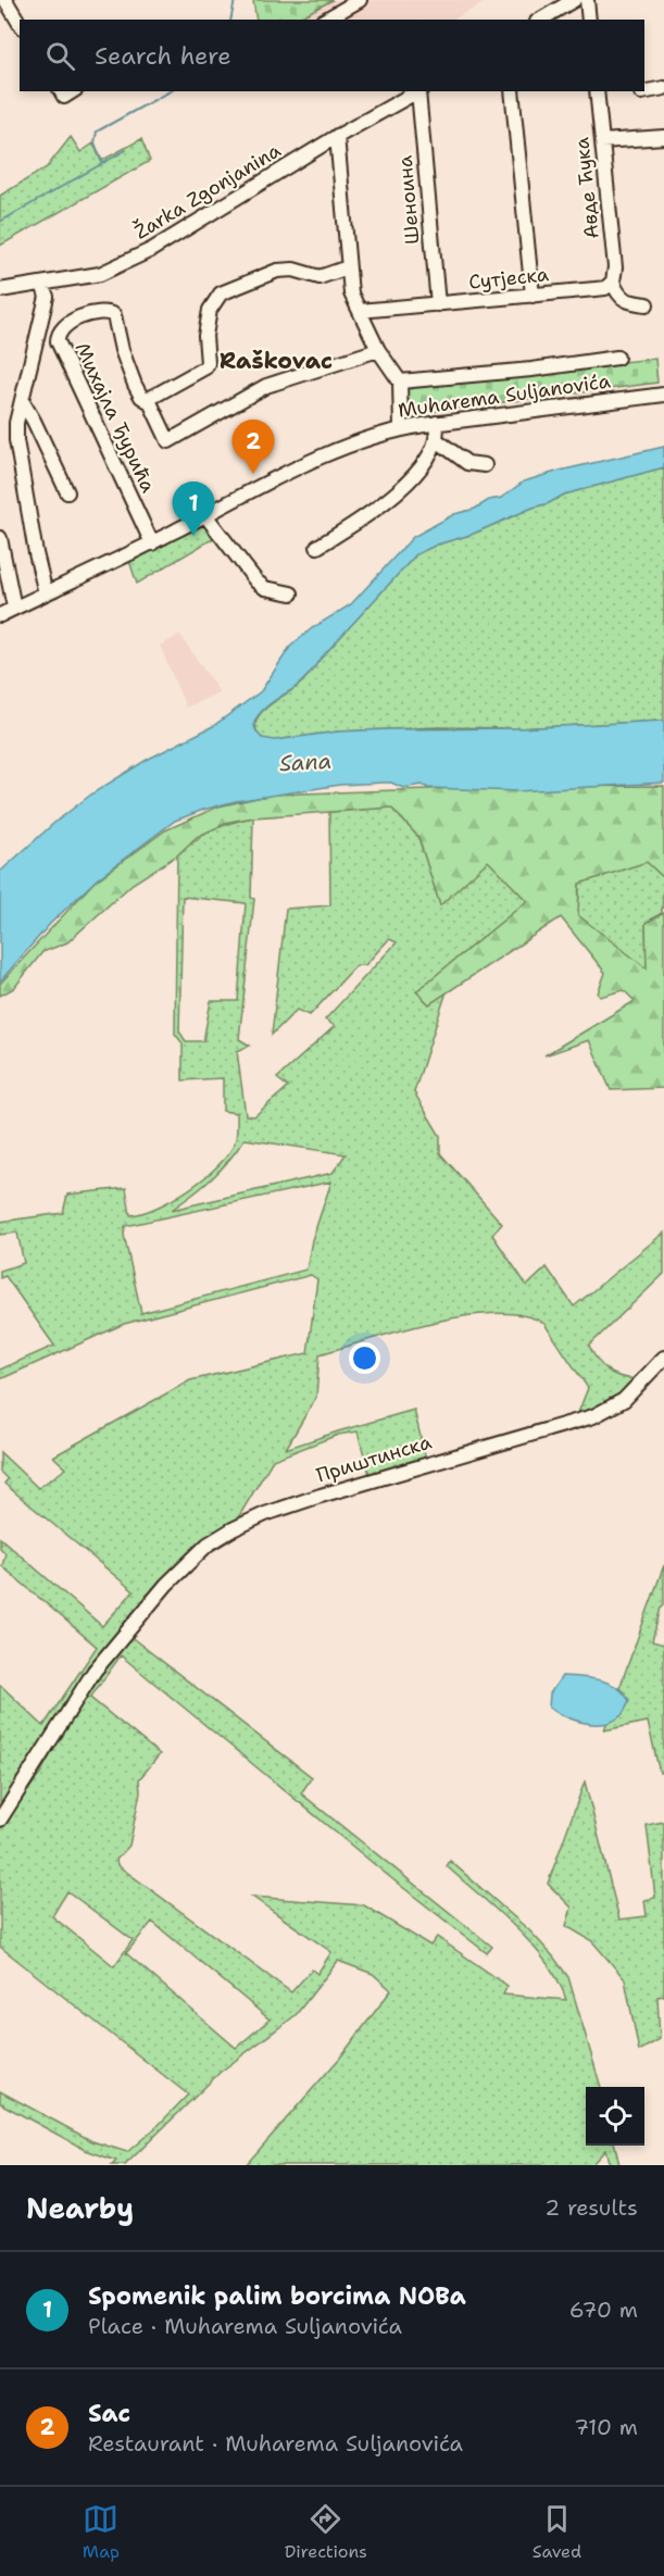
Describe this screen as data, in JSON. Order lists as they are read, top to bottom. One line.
{"streets":{"street":["Авде Ћука","Žarka Zgonjanina","Шеноина","Сутјеска","Muharema Suljanovića","Михајла Ђурића","Приштинска"]},"crossings":[["Авде Ћука","Сутјеска"],["Шеноина","Сутјеска"],["Muharema Suljanovića","Михајла Ђурића"]],"districts":["Raškovac"],"water":["Sana"],"page":{"search":"Search here","pins":["2","1"],"heading":["Nearby","2 results"],"list":[{"mark":"1","name":"Spomenik palim borcima NOBa","note":"Place · Muharema Suljanovića","value":"670 m"},{"mark":"2","name":"Sac","note":"Restaurant · Muharema Suljanovića","value":"710 m"}],"nav":["Map","Directions","Saved"]}}
